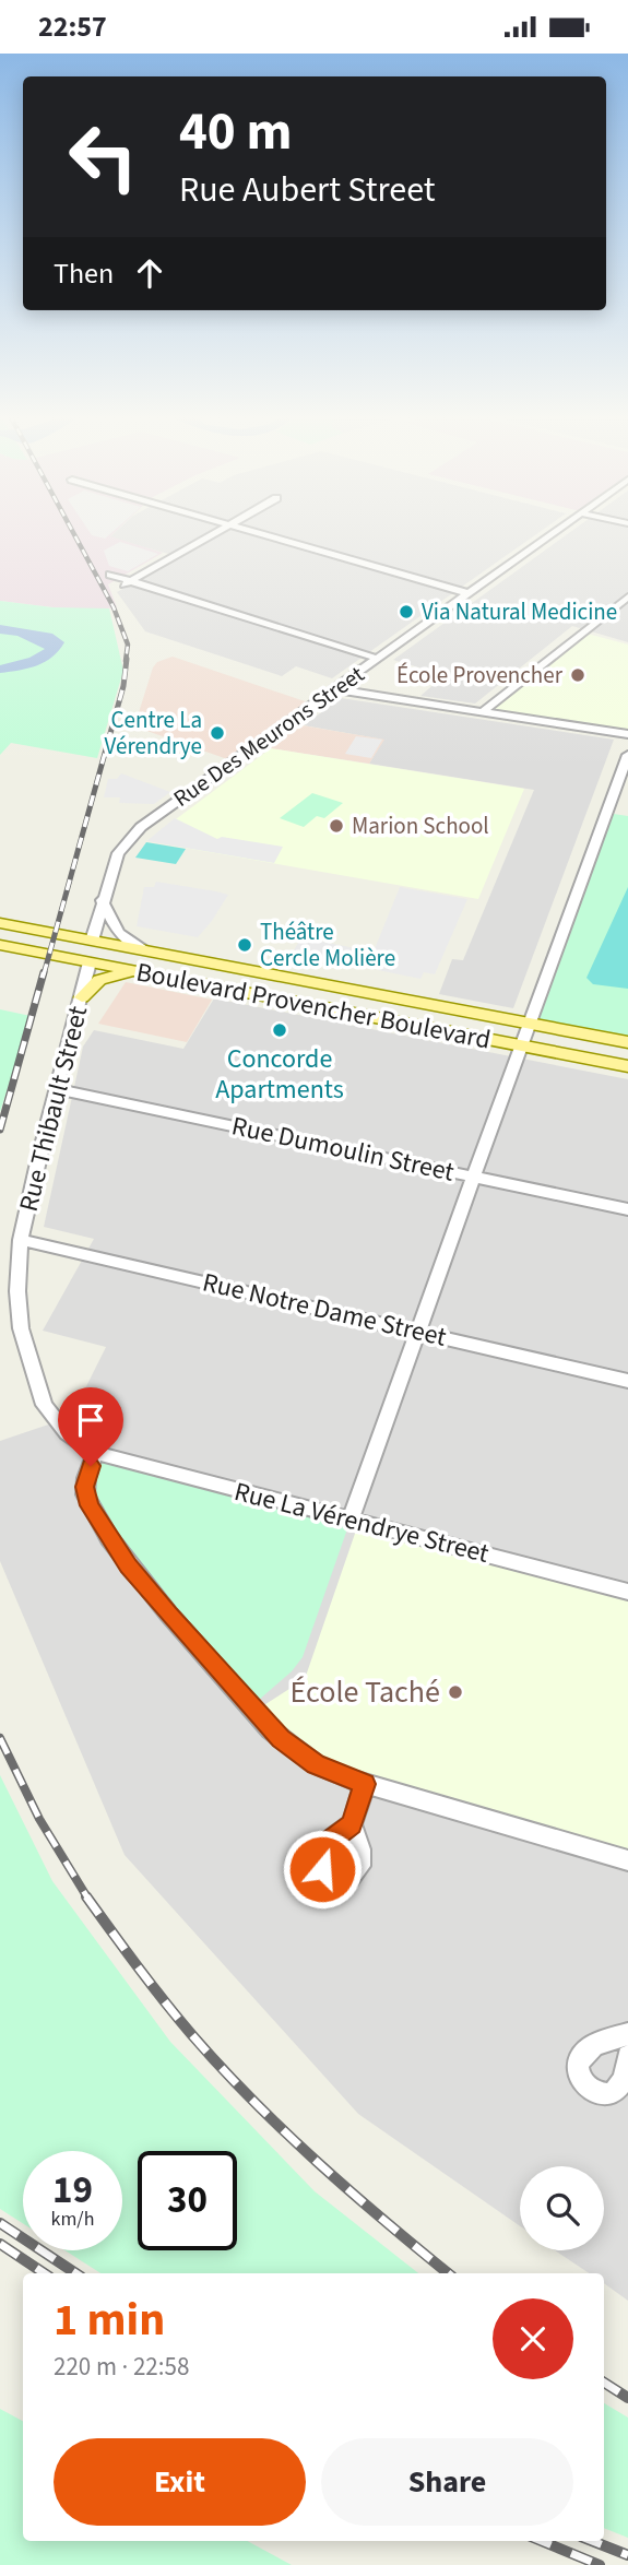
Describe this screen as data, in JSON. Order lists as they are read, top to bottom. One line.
{"streets":{"main road":["Rue Des Meurons Street","Boulevard Provencher Boulevard"],"street":["Rue Thibault Street","Rue Dumoulin Street","Rue Notre Dame Street","Rue La Vérendrye Street"]},"crossings":[["Rue Des Meurons Street","Boulevard Provencher Boulevard"],["Rue Des Meurons Street","Rue Thibault Street"],["Boulevard Provencher Boulevard","Rue Thibault Street"],["Rue Thibault Street","Rue Dumoulin Street"],["Rue Thibault Street","Rue Notre Dame Street"],["Rue Thibault Street","Rue La Vérendrye Street"]],"places":["Via Natural Medicine","École Provencher","Centre La Vérendrye","Marion School","Théâtre Cercle Molière","Concorde Apartments","École Taché"],"page":{"status":"22:57","turn":["40 m","Rue Aubert Street"],"then":"Then","speed":"19 km/h","limit":"30","heading":["1 min","220 m · 22:58"],"buttons":["Exit","Share"]}}
